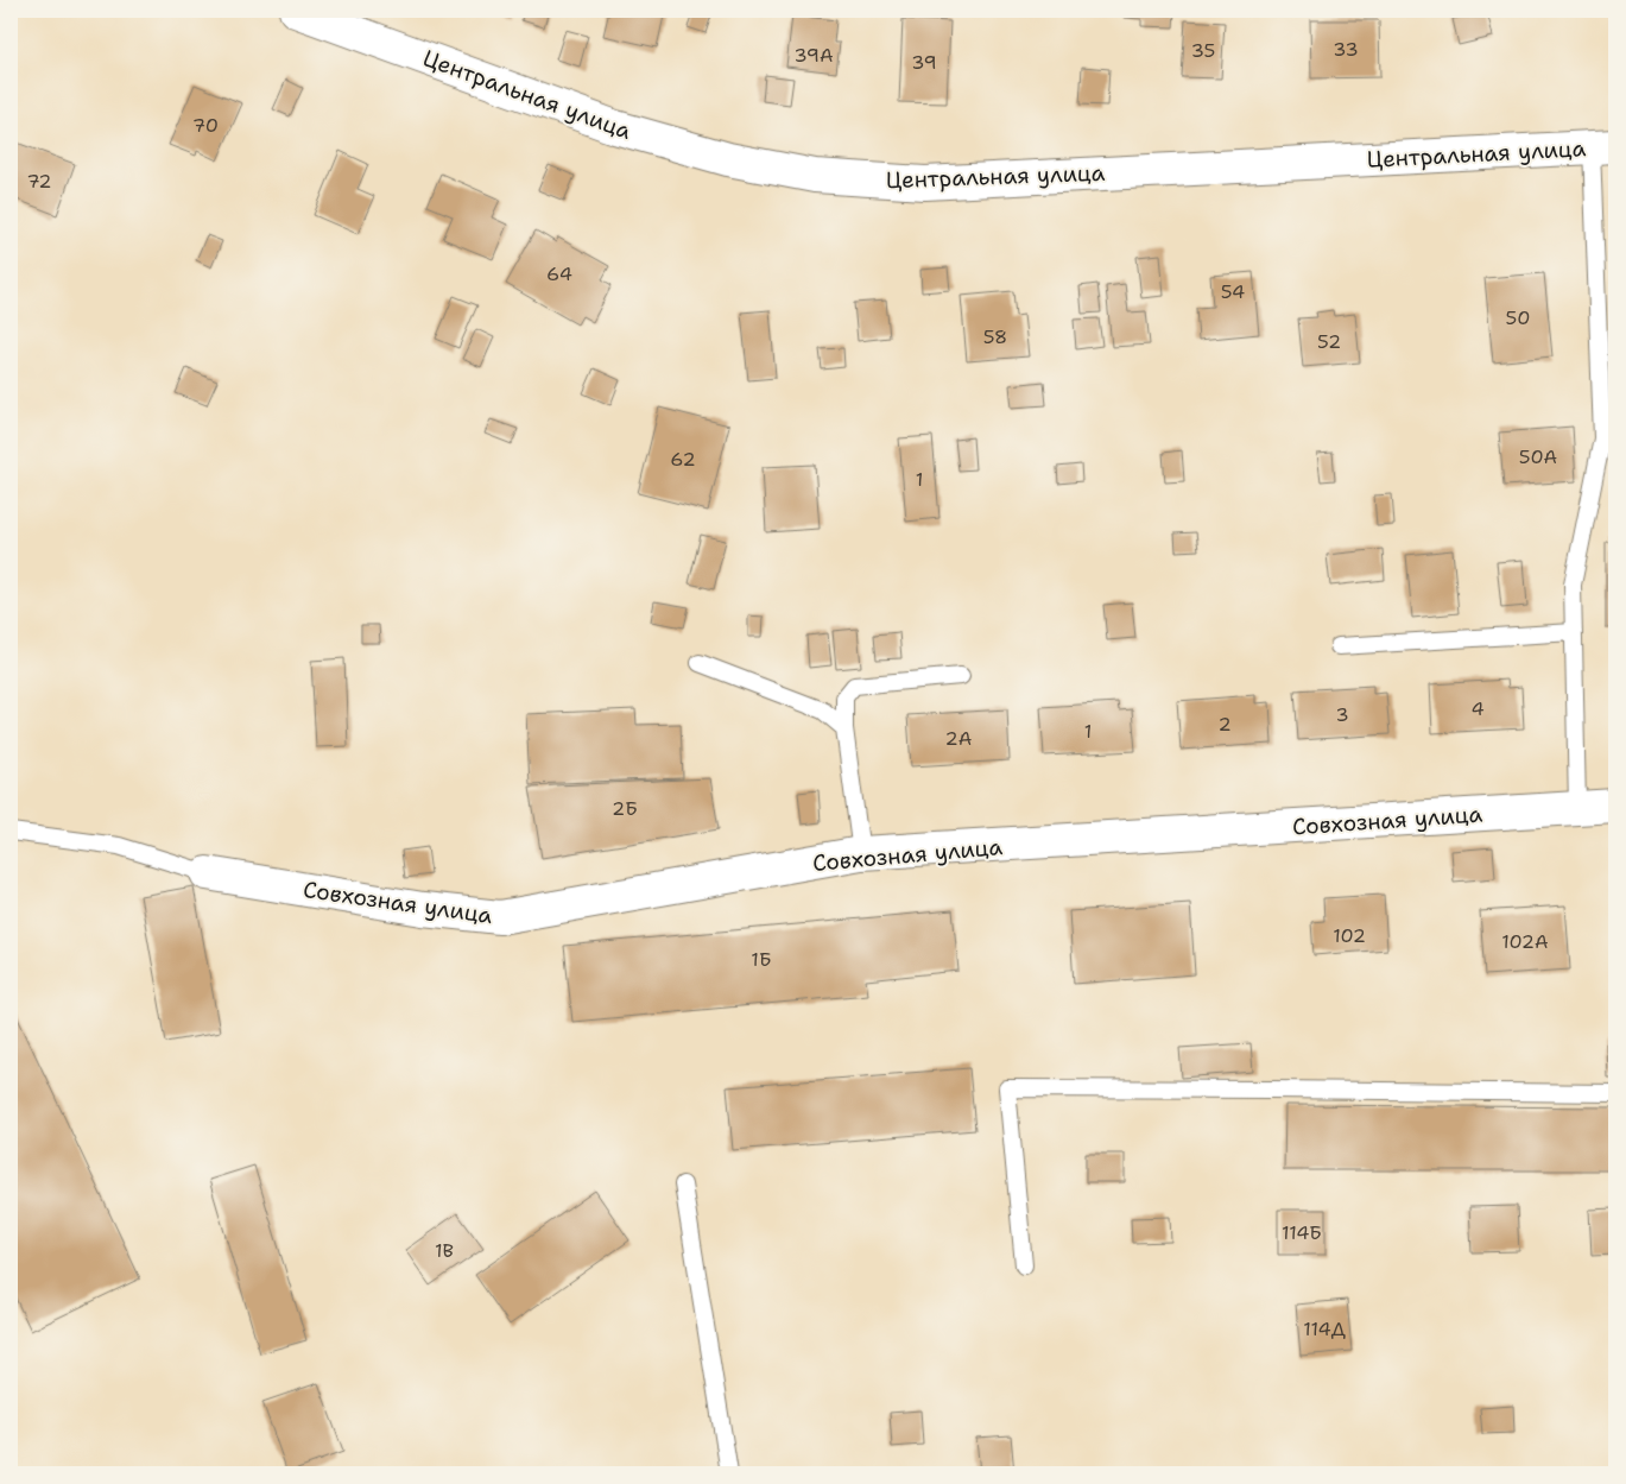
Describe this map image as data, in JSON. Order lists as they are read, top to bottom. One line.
{"streets":{"street":["Центральная улица","Совхозная улица"]},"house_numbers":["33","35","39А","39","70","72","64","54","50","58","52","50А","62","1","4","3","2","1","2А","2Б","102","102А","1Б","114Б","1В","114Д"]}
